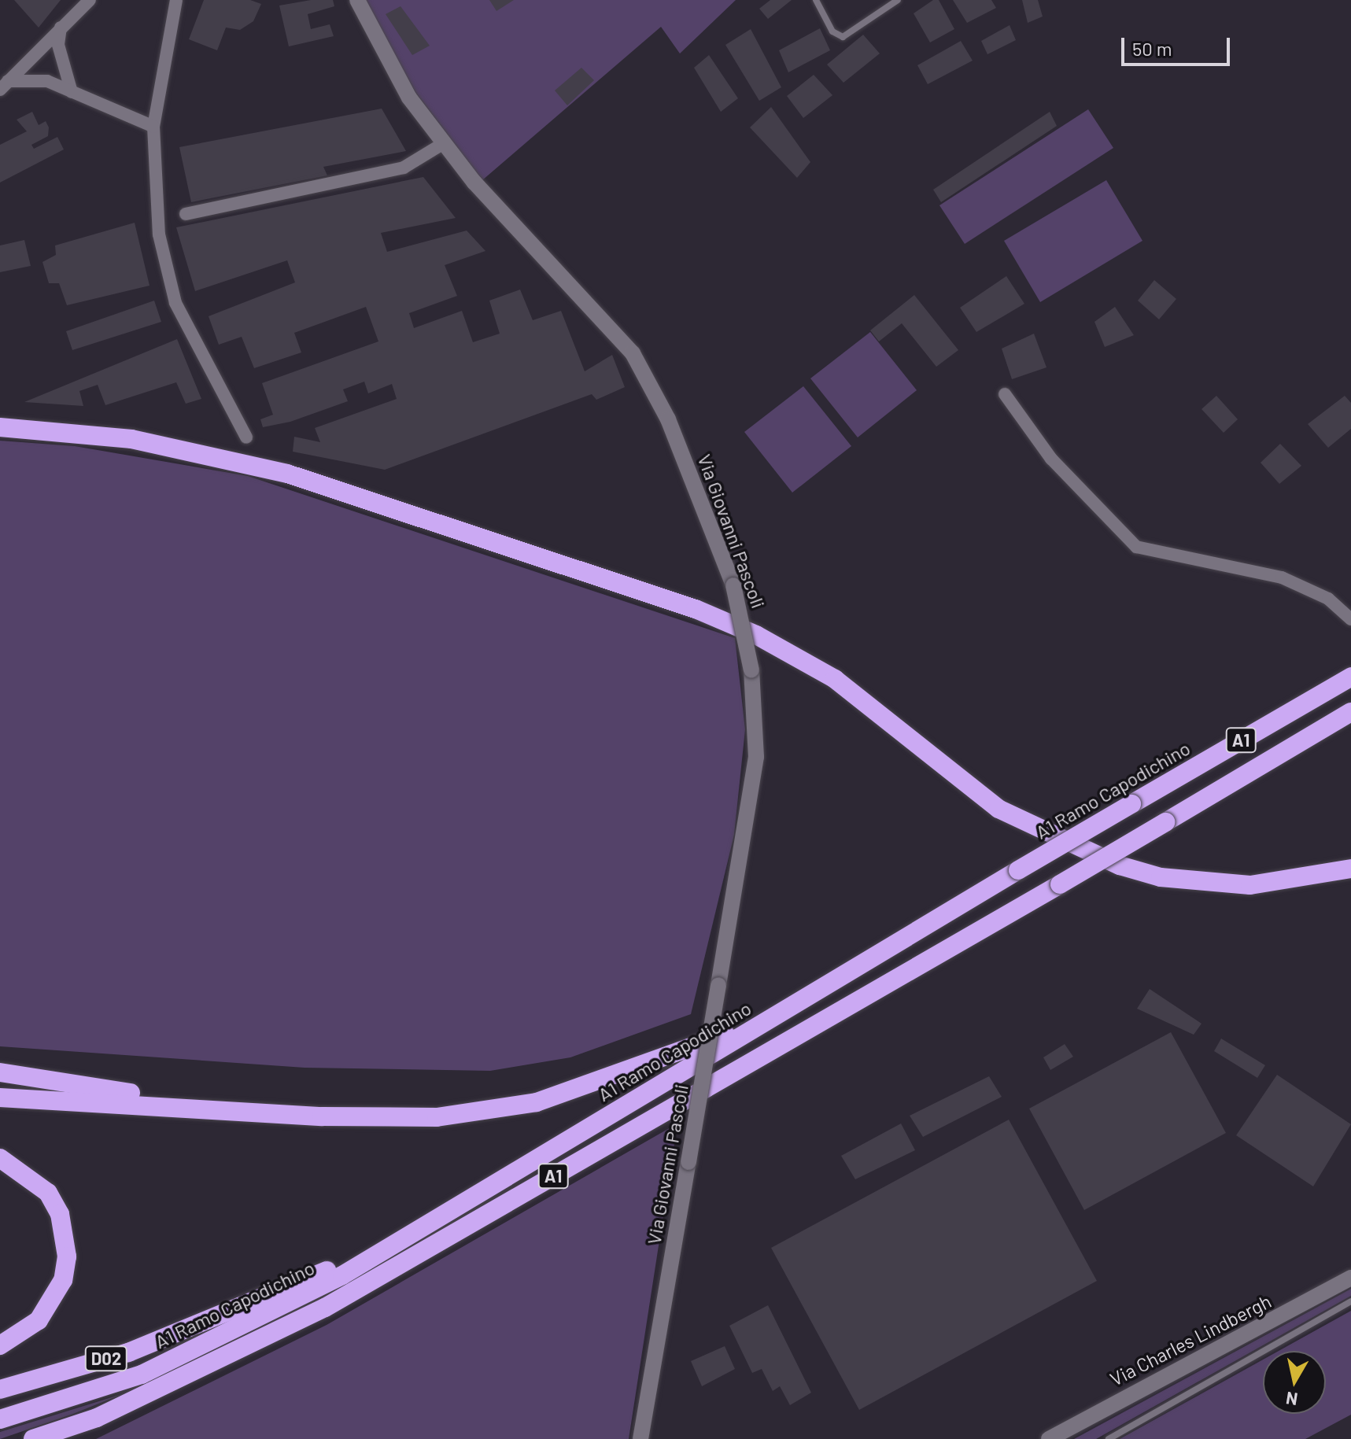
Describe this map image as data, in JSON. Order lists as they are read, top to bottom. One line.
{"streets":{"highway":["A1","A1 Ramo Capodichino","D02"],"street":["Via Giovanni Pascoli","Via Charles Lindbergh"]},"crossings":[["A1 Ramo Capodichino","D02"]],"scale_bar":"50 m","north":"bottom"}
